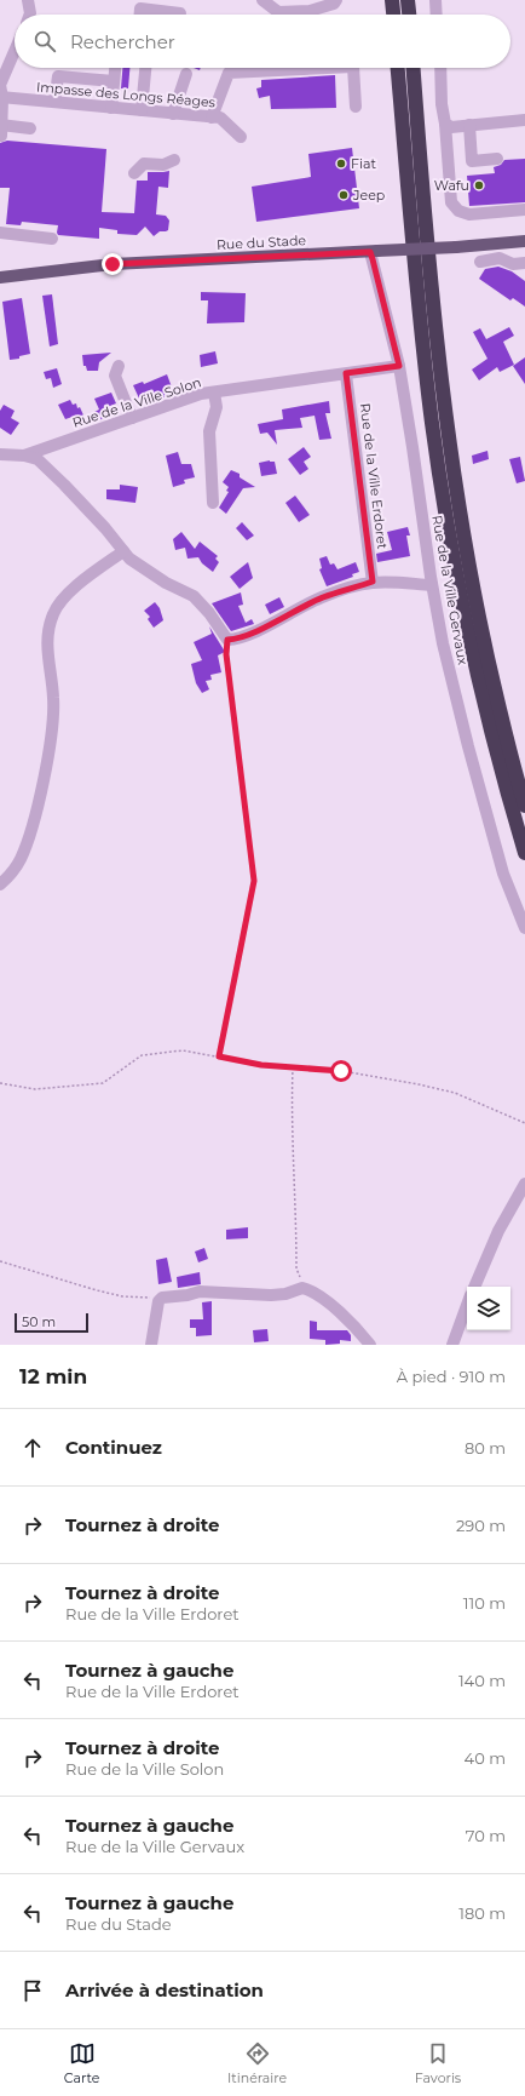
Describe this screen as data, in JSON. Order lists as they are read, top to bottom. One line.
{"streets":{"main road":["Rue du Stade"],"street":["Impasse des Longs Réages","Rue de la Ville Solon","Rue de la Ville Erdoret","Rue de la Ville Gervaux"]},"crossings":[["Rue du Stade","Rue de la Ville Gervaux"],["Rue de la Ville Solon","Rue de la Ville Erdoret"],["Rue de la Ville Solon","Rue de la Ville Gervaux"]],"places":["Fiat","Wafu","Jeep"],"scale_bar":"50 m","page":{"search":"Rechercher","scale":"50 m","heading":["12 min","À pied · 910 m"],"list":[["Continuez","80 m"],["Tournez à droite","290 m"],["Tournez à droite","Rue de la Ville Erdoret","110 m"],["Tournez à gauche","Rue de la Ville Erdoret","140 m"],["Tournez à droite","Rue de la Ville Solon","40 m"],["Tournez à gauche","Rue de la Ville Gervaux","70 m"],["Tournez à gauche","Rue du Stade","180 m"],"Arrivée à destination"],"nav":["Carte","Itinéraire","Favoris"]}}
